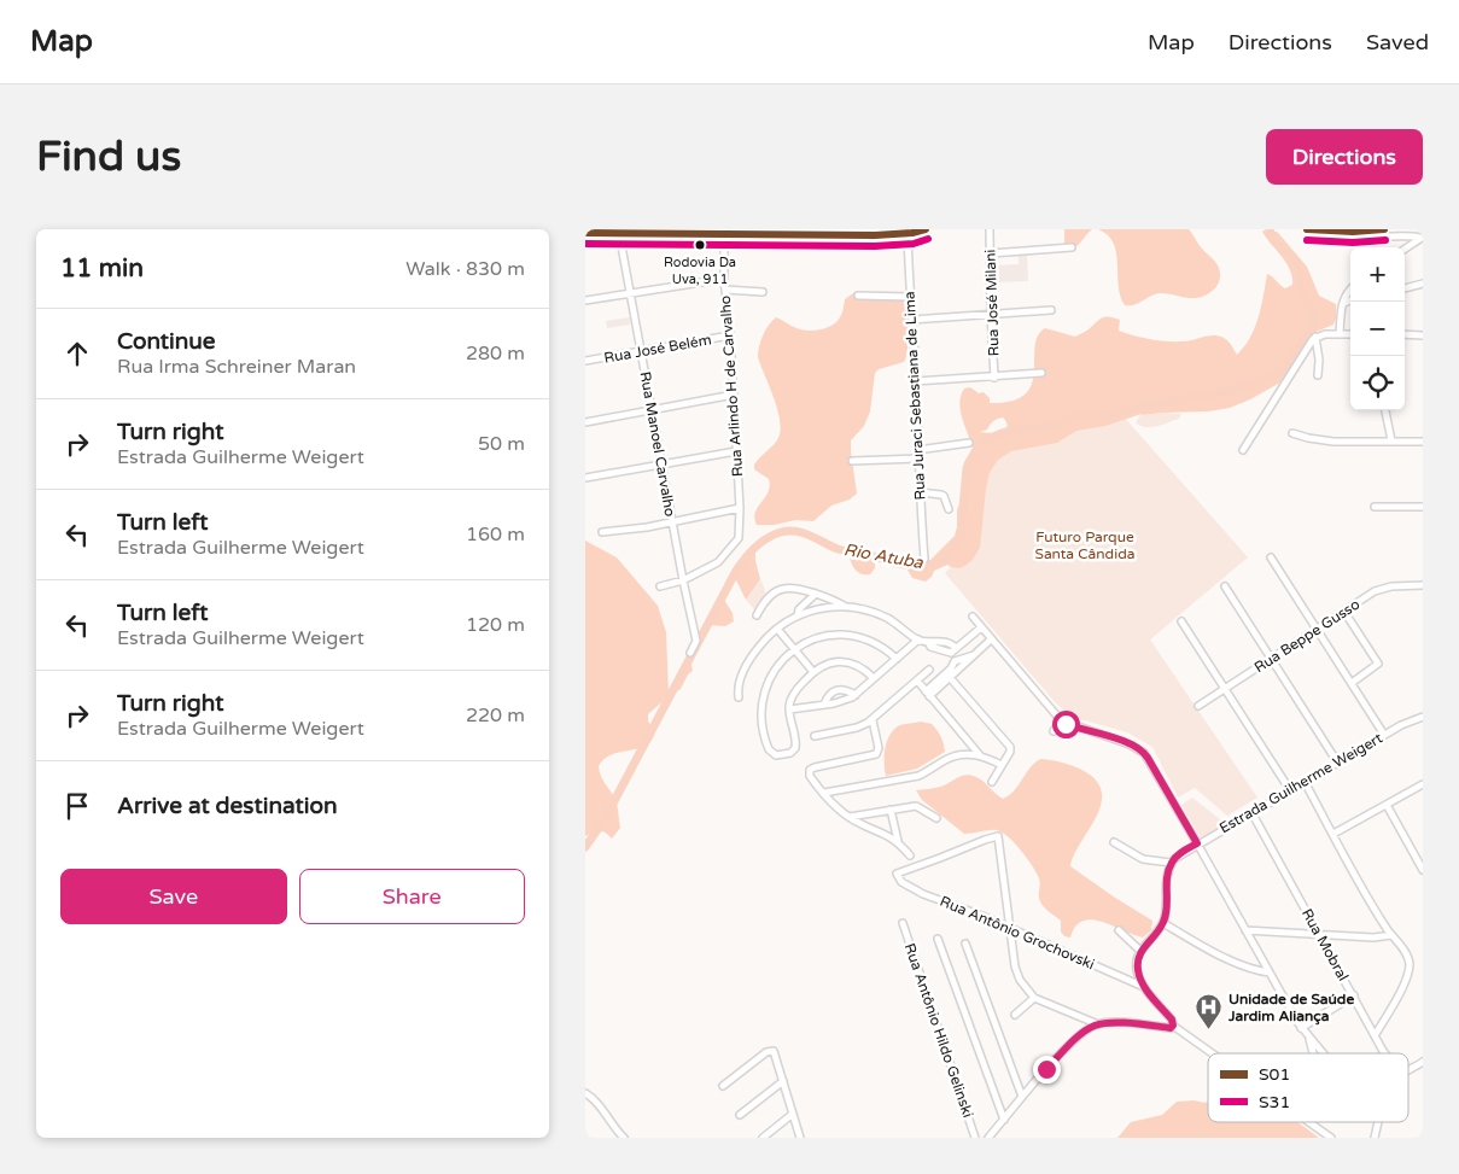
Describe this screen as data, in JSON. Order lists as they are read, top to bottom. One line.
{"streets":{"street":["Rua José Milani","Rua José Belém","Rua Arlindo H de Carvalho","Rua Juraci Sebastiana de Lima","Rua Manoel Carvalho","Rua Beppe Gusso","Estrada Guilherme Weigert","Rua Antônio Grochovski","Rua Mobral","Rua Antônio Hildo Gelinski"]},"crossings":[["Rua José Belém","Rua Arlindo H de Carvalho"],["Rua José Belém","Rua Manoel Carvalho"],["Rua Arlindo H de Carvalho","Rua Manoel Carvalho"],["Estrada Guilherme Weigert","Rua Mobral"]],"water":["Rio Atuba"],"parks":["Futuro Parque Santa Cândida"],"places":{"other":["Rodovia Da Uva, 911"],"hospital":["Unidade de Saúde Jardim Aliança"]},"lines":["transit line S01","transit line S31"],"legend":["S01","S31"],"page":{"header":"Map","nav":["Map","Directions","Saved"],"buttons":["Directions",["Save","Share"]],"title":"Find us","heading":["11 min","Walk · 830 m"],"map_buttons":["+","−"],"list":[["Continue","Rua Irma Schreiner Maran","280 m"],["Turn right","Estrada Guilherme Weigert","50 m"],["Turn left","Estrada Guilherme Weigert","160 m"],["Turn left","Estrada Guilherme Weigert","120 m"],["Turn right","Estrada Guilherme Weigert","220 m"],"Arrive at destination"]}}
